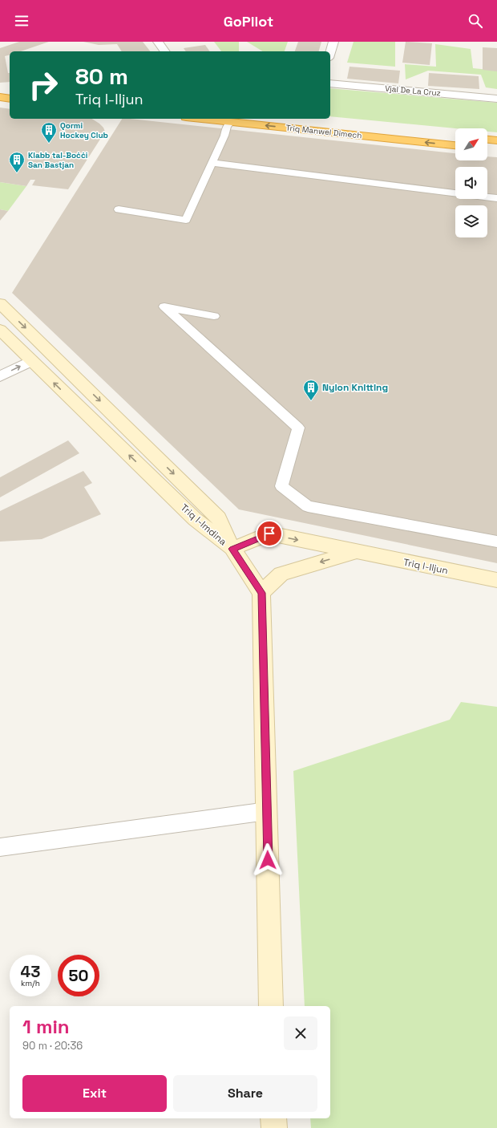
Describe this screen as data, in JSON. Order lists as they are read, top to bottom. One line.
{"streets":{"highway":["Triq Manwel Dimech"],"main road":["Triq l-Imdina","Triq l-Iljun"],"street":["Vjal De La Cruz"]},"crossings":[["Triq l-Imdina","Triq l-Iljun"]],"places":{"building":["Qormi Hockey Club","Klabb tal-Boċċi San Bastjan","Nylon Knitting"]},"north":"top right","page":{"header":"GoPilot","turn":["80 m","Triq l-Iljun"],"speed":"43 km/h","limit":"50","heading":["1 min","90 m · 20:36"],"buttons":["Exit","Share"]}}
